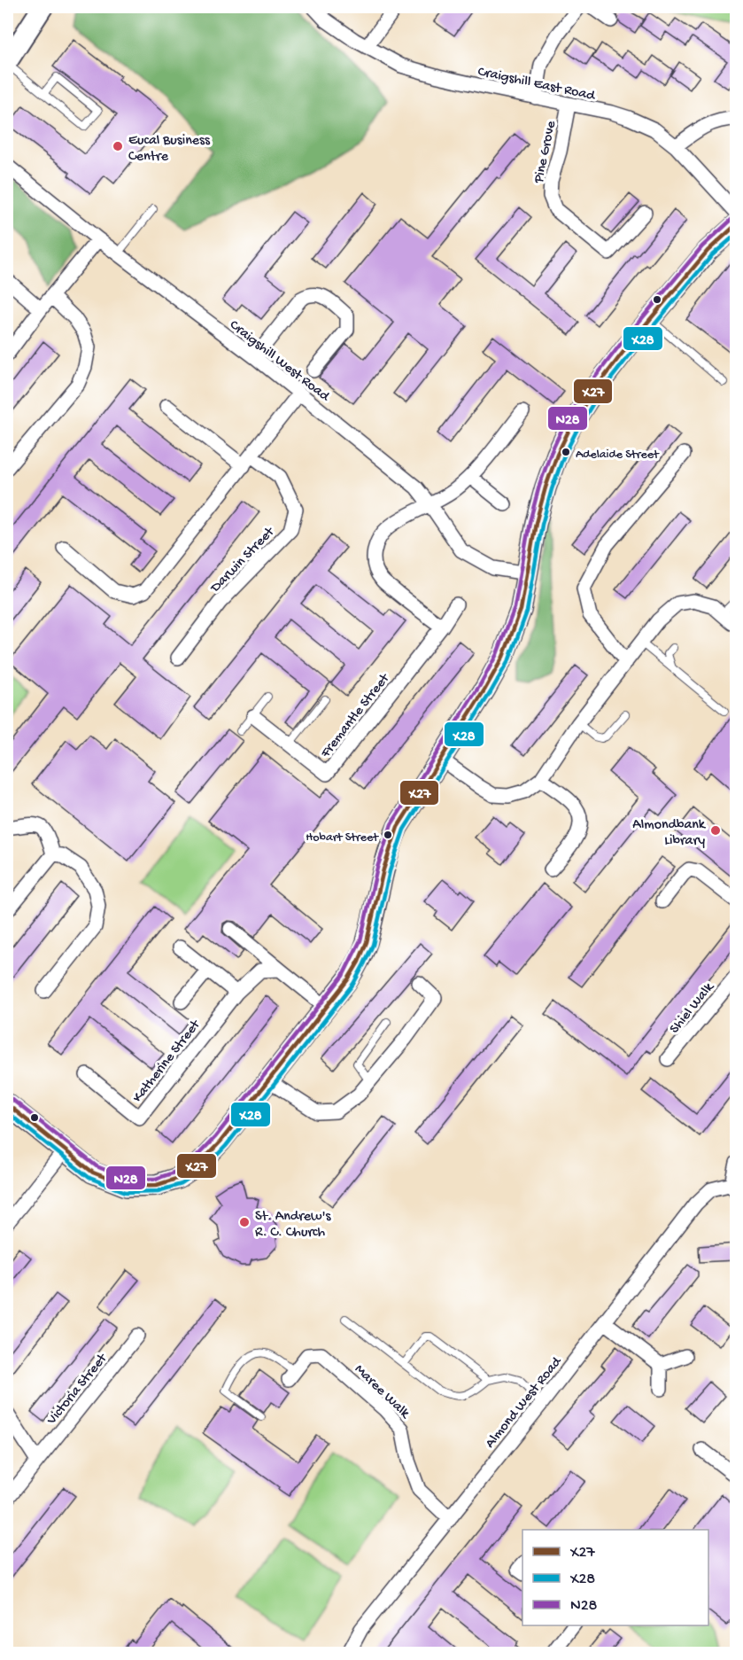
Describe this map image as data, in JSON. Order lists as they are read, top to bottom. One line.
{"streets":{"street":["Craigshill East Road","Pine Grove","Craigshill West Road","Darwin Street","Fremantle Street","Shiel Walk","Katherine Street","Victoria Street","Maree Walk","Almond West Road"]},"crossings":[["Craigshill East Road","Pine Grove"],["Maree Walk","Almond West Road"]],"places":["Eucal Business Centre","Adelaide Street","Almondbank Library","Hobart Street","St. Andrew's R. C. Church"],"lines":["transit line N28","transit line X27","transit line X28"],"legend":["X27","X28","N28"]}
